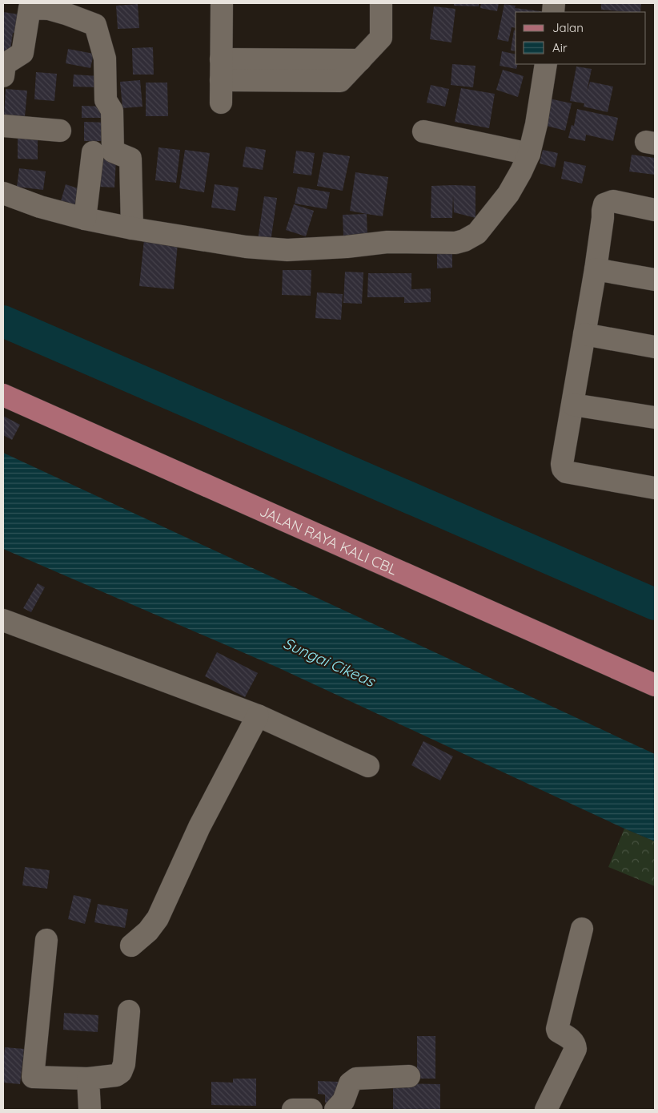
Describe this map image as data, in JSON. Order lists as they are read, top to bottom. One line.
{"streets":{"main road":["JALAN RAYA KALI CBL"]},"water":["Sungai Cikeas"],"legend":["Jalan","Air"]}
